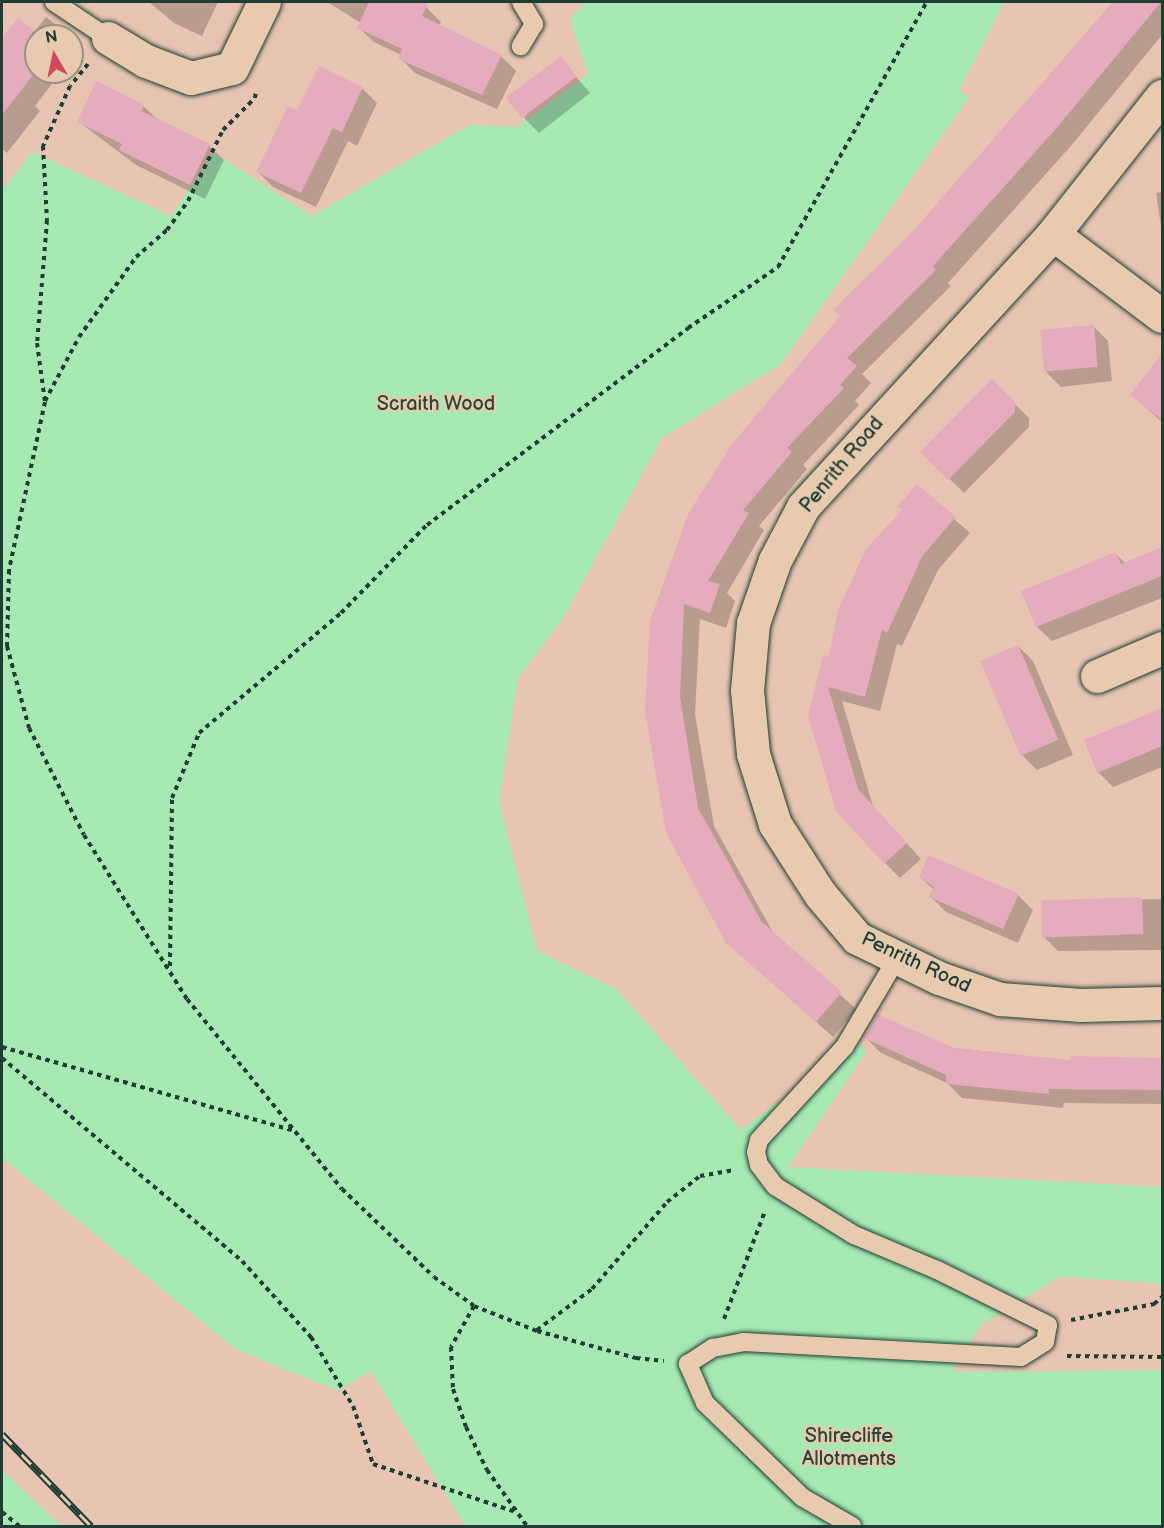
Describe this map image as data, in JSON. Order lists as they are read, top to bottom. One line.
{"streets":{"street":["Penrith Road"]},"parks":["Scraith Wood","Shirecliffe Allotments"],"north":"top"}
